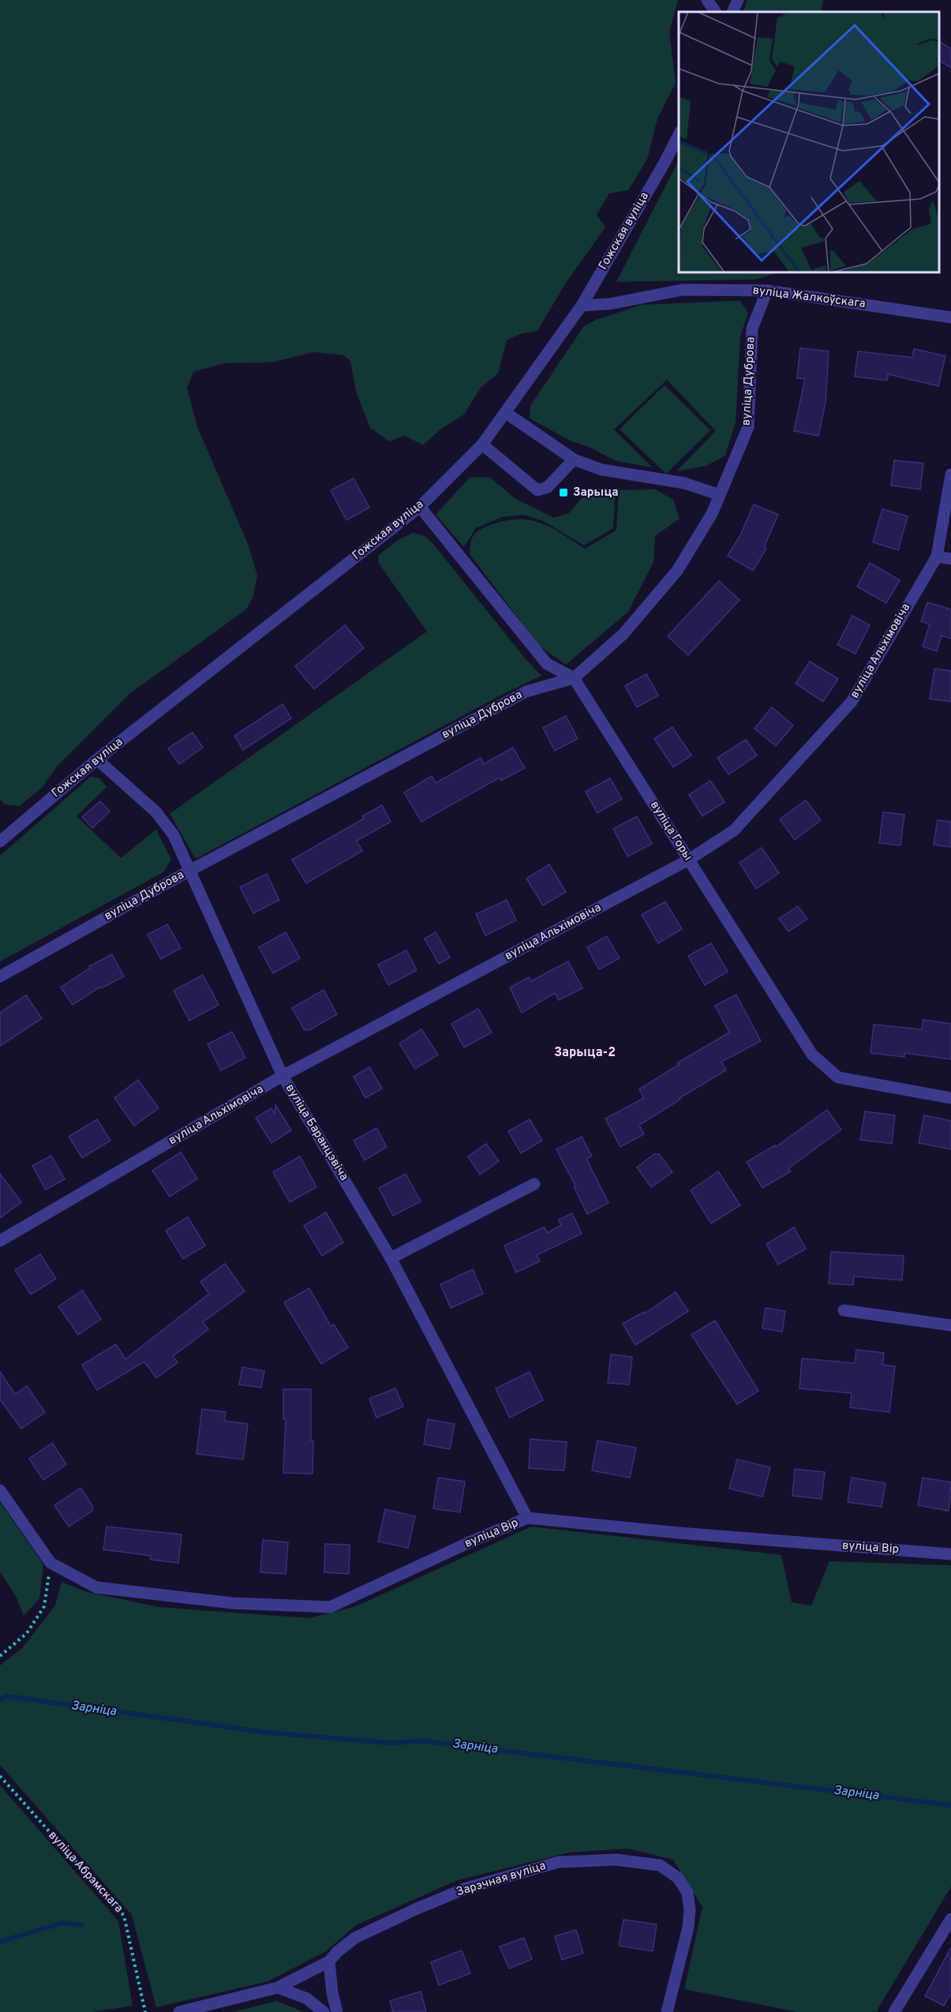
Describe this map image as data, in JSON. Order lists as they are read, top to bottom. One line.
{"streets":{"street":["Гожская вуліца","вуліца Жалкоўскага","вуліца Дуброва","вуліца Альхімовіча","вуліца Горы","вуліца Баранцэвіча","вуліца Вір","Зарэчная вуліца"],"path":["вуліца Абрэмскага"]},"crossings":[["Гожская вуліца","вуліца Жалкоўскага"],["Гожская вуліца","вуліца Горы"],["Гожская вуліца","вуліца Баранцэвіча"],["вуліца Жалкоўскага","вуліца Дуброва"],["вуліца Дуброва","вуліца Горы"],["вуліца Дуброва","вуліца Баранцэвіча"],["вуліца Альхімовіча","вуліца Горы"],["вуліца Альхімовіча","вуліца Баранцэвіча"],["вуліца Баранцэвіча","вуліца Вір"]],"districts":["Зарыца-2"],"water":["Зарніца"],"places":{"transit":["Зарыца"]}}
